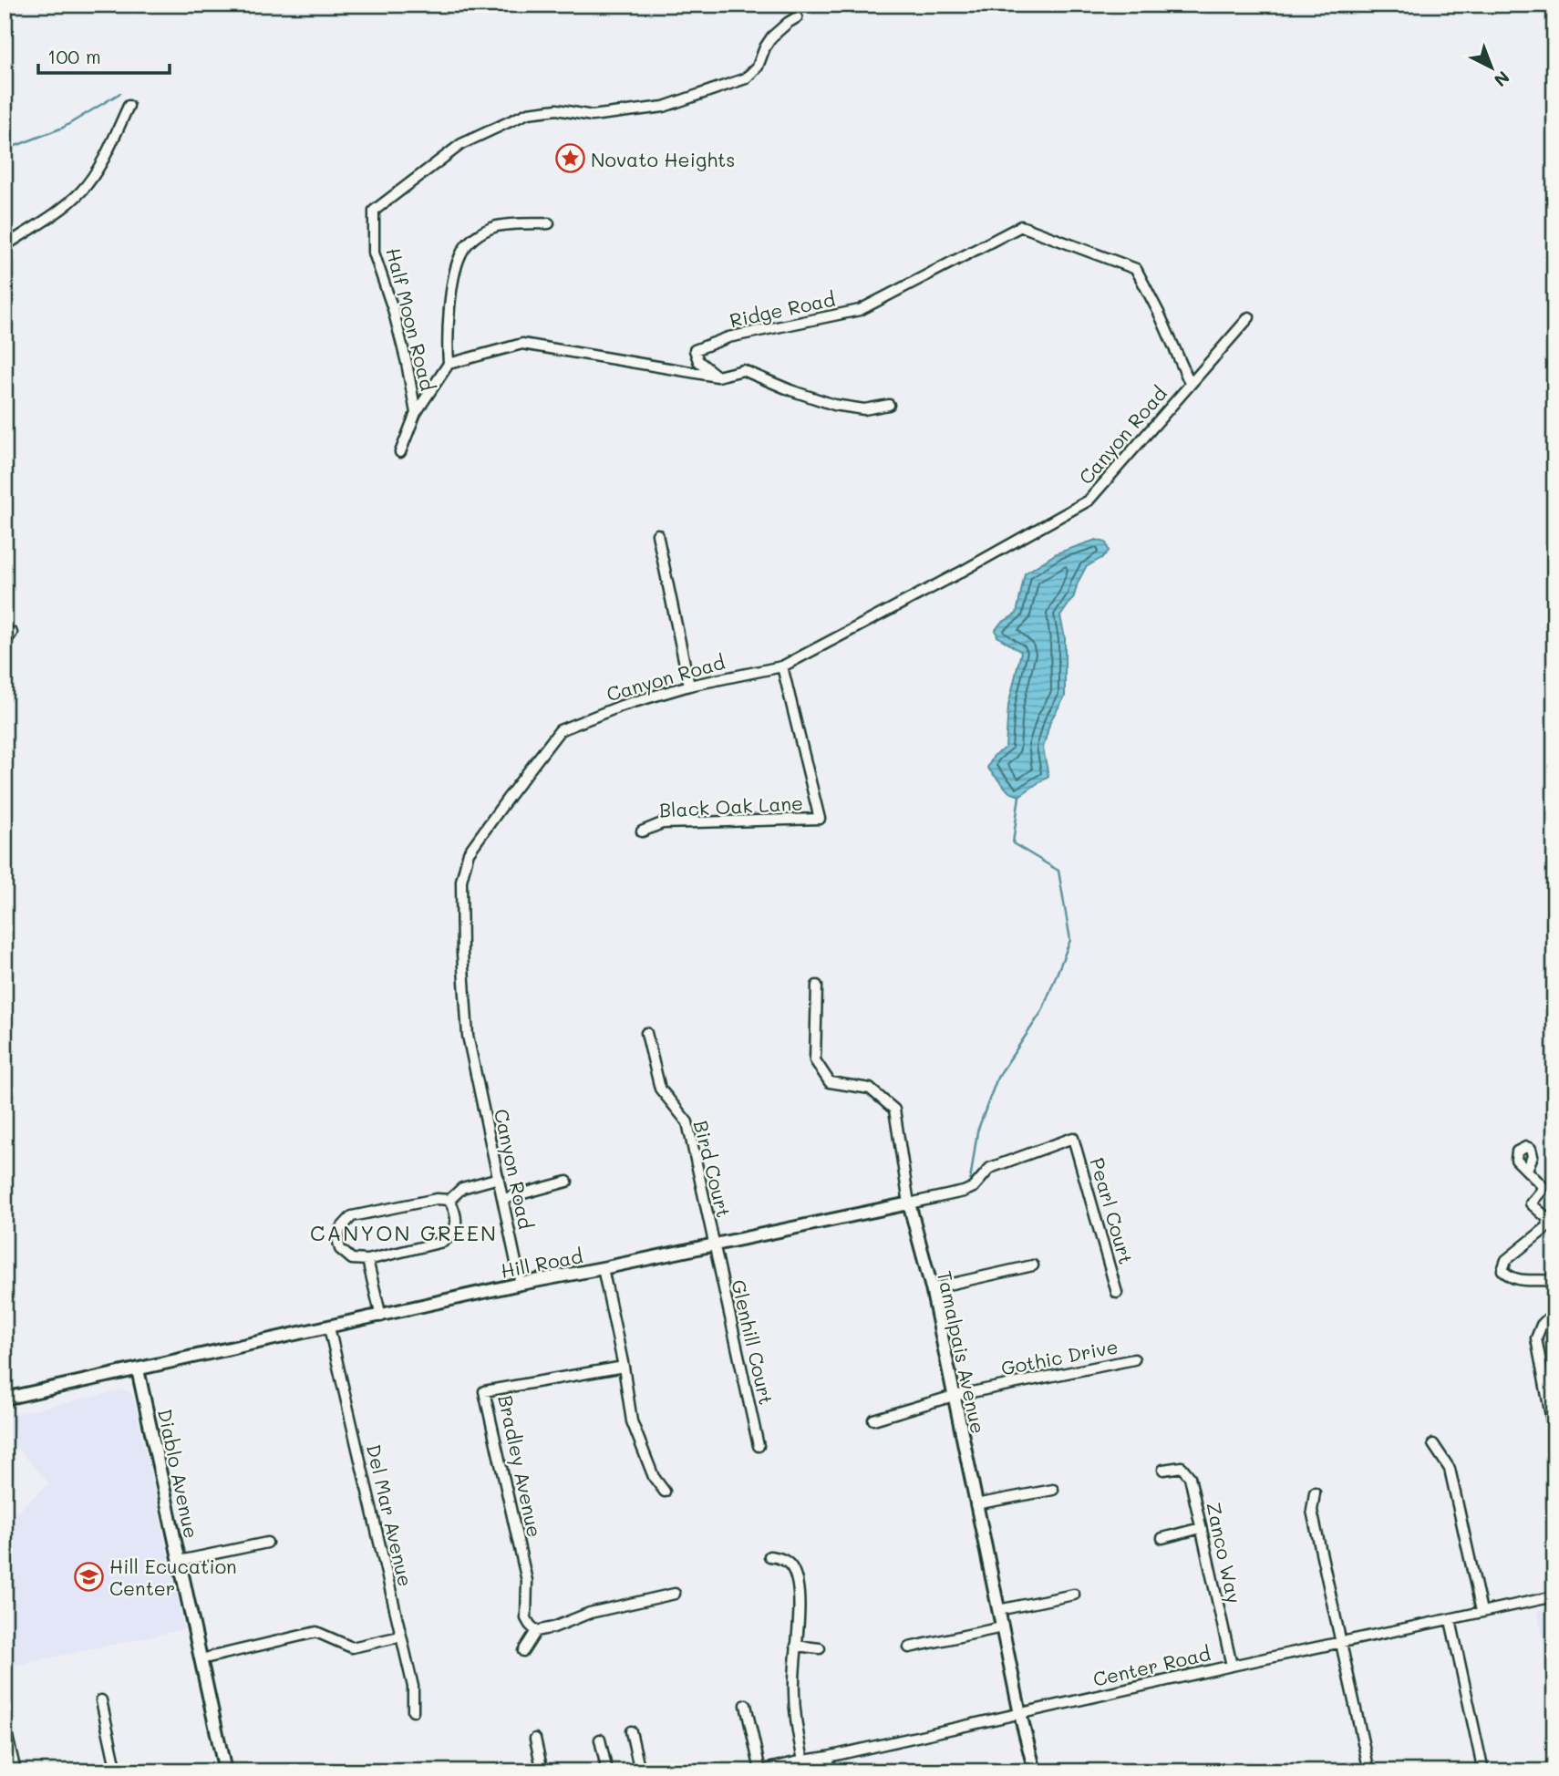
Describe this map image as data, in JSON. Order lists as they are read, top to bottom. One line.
{"streets":{"street":["Ridge Road","Half Moon Road","Canyon Road","Black Oak Lane","Bird Court","Pearl Court","Hill Road","Glenhill Court","Tamalpais Avenue","Gothic Drive","Bradley Avenue","Diablo Avenue","Del Mar Avenue","Zanco Way","Center Road"]},"crossings":[["Ridge Road","Canyon Road"],["Canyon Road","Black Oak Lane"],["Canyon Road","Hill Road"],["Bird Court","Hill Road"],["Bird Court","Glenhill Court"],["Pearl Court","Hill Road"],["Hill Road","Glenhill Court"],["Hill Road","Tamalpais Avenue"],["Hill Road","Diablo Avenue"],["Hill Road","Del Mar Avenue"],["Tamalpais Avenue","Gothic Drive"],["Tamalpais Avenue","Center Road"],["Zanco Way","Center Road"]],"districts":["CANYON GREEN"],"places":{"place":["Novato Heights"],"school or university":["Hill Ecucation Center"]},"scale_bar":"100 m","north":"bottom right"}
